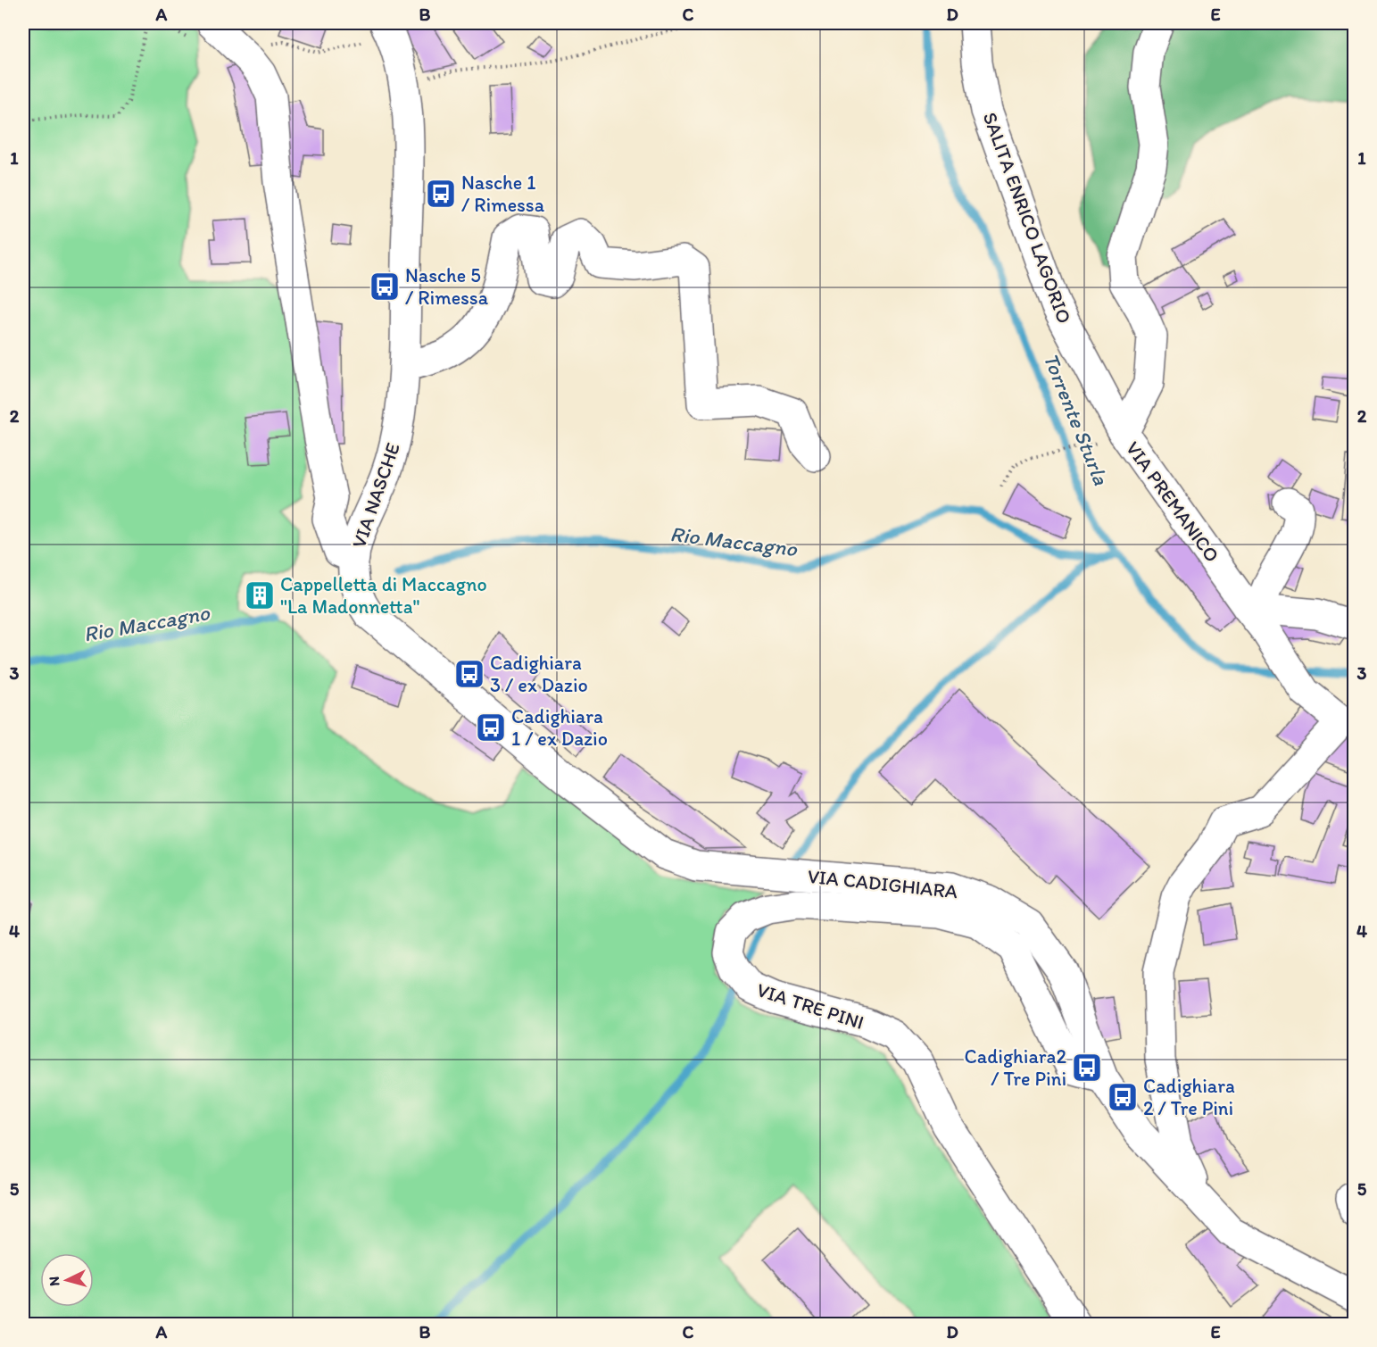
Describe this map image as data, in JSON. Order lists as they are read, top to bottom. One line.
{"streets":{"street":["SALITA ENRICO LAGORIO","VIA NASCHE","VIA PREMANICO","VIA CADIGHIARA","VIA TRE PINI"]},"crossings":[["SALITA ENRICO LAGORIO","VIA PREMANICO"],["VIA NASCHE","VIA CADIGHIARA"],["VIA PREMANICO","VIA CADIGHIARA"],["VIA CADIGHIARA","VIA TRE PINI"]],"water":["Torrente Sturla","Rio Maccagno"],"places":{"bus stop":["Nasche 1 / Rimessa","Nasche 5 / Rimessa","Cadighiara 3 / ex Dazio","Cadighiara 1 / ex Dazio","Cadighiara2 / Tre Pini","Cadighiara 2 / Tre Pini"],"building":["Cappelletta di Maccagno \"La Madonnetta\""]},"north":"left","grid":{"columns":["A","B","C","D","E"],"rows":["1","2","3","4","5"]}}
